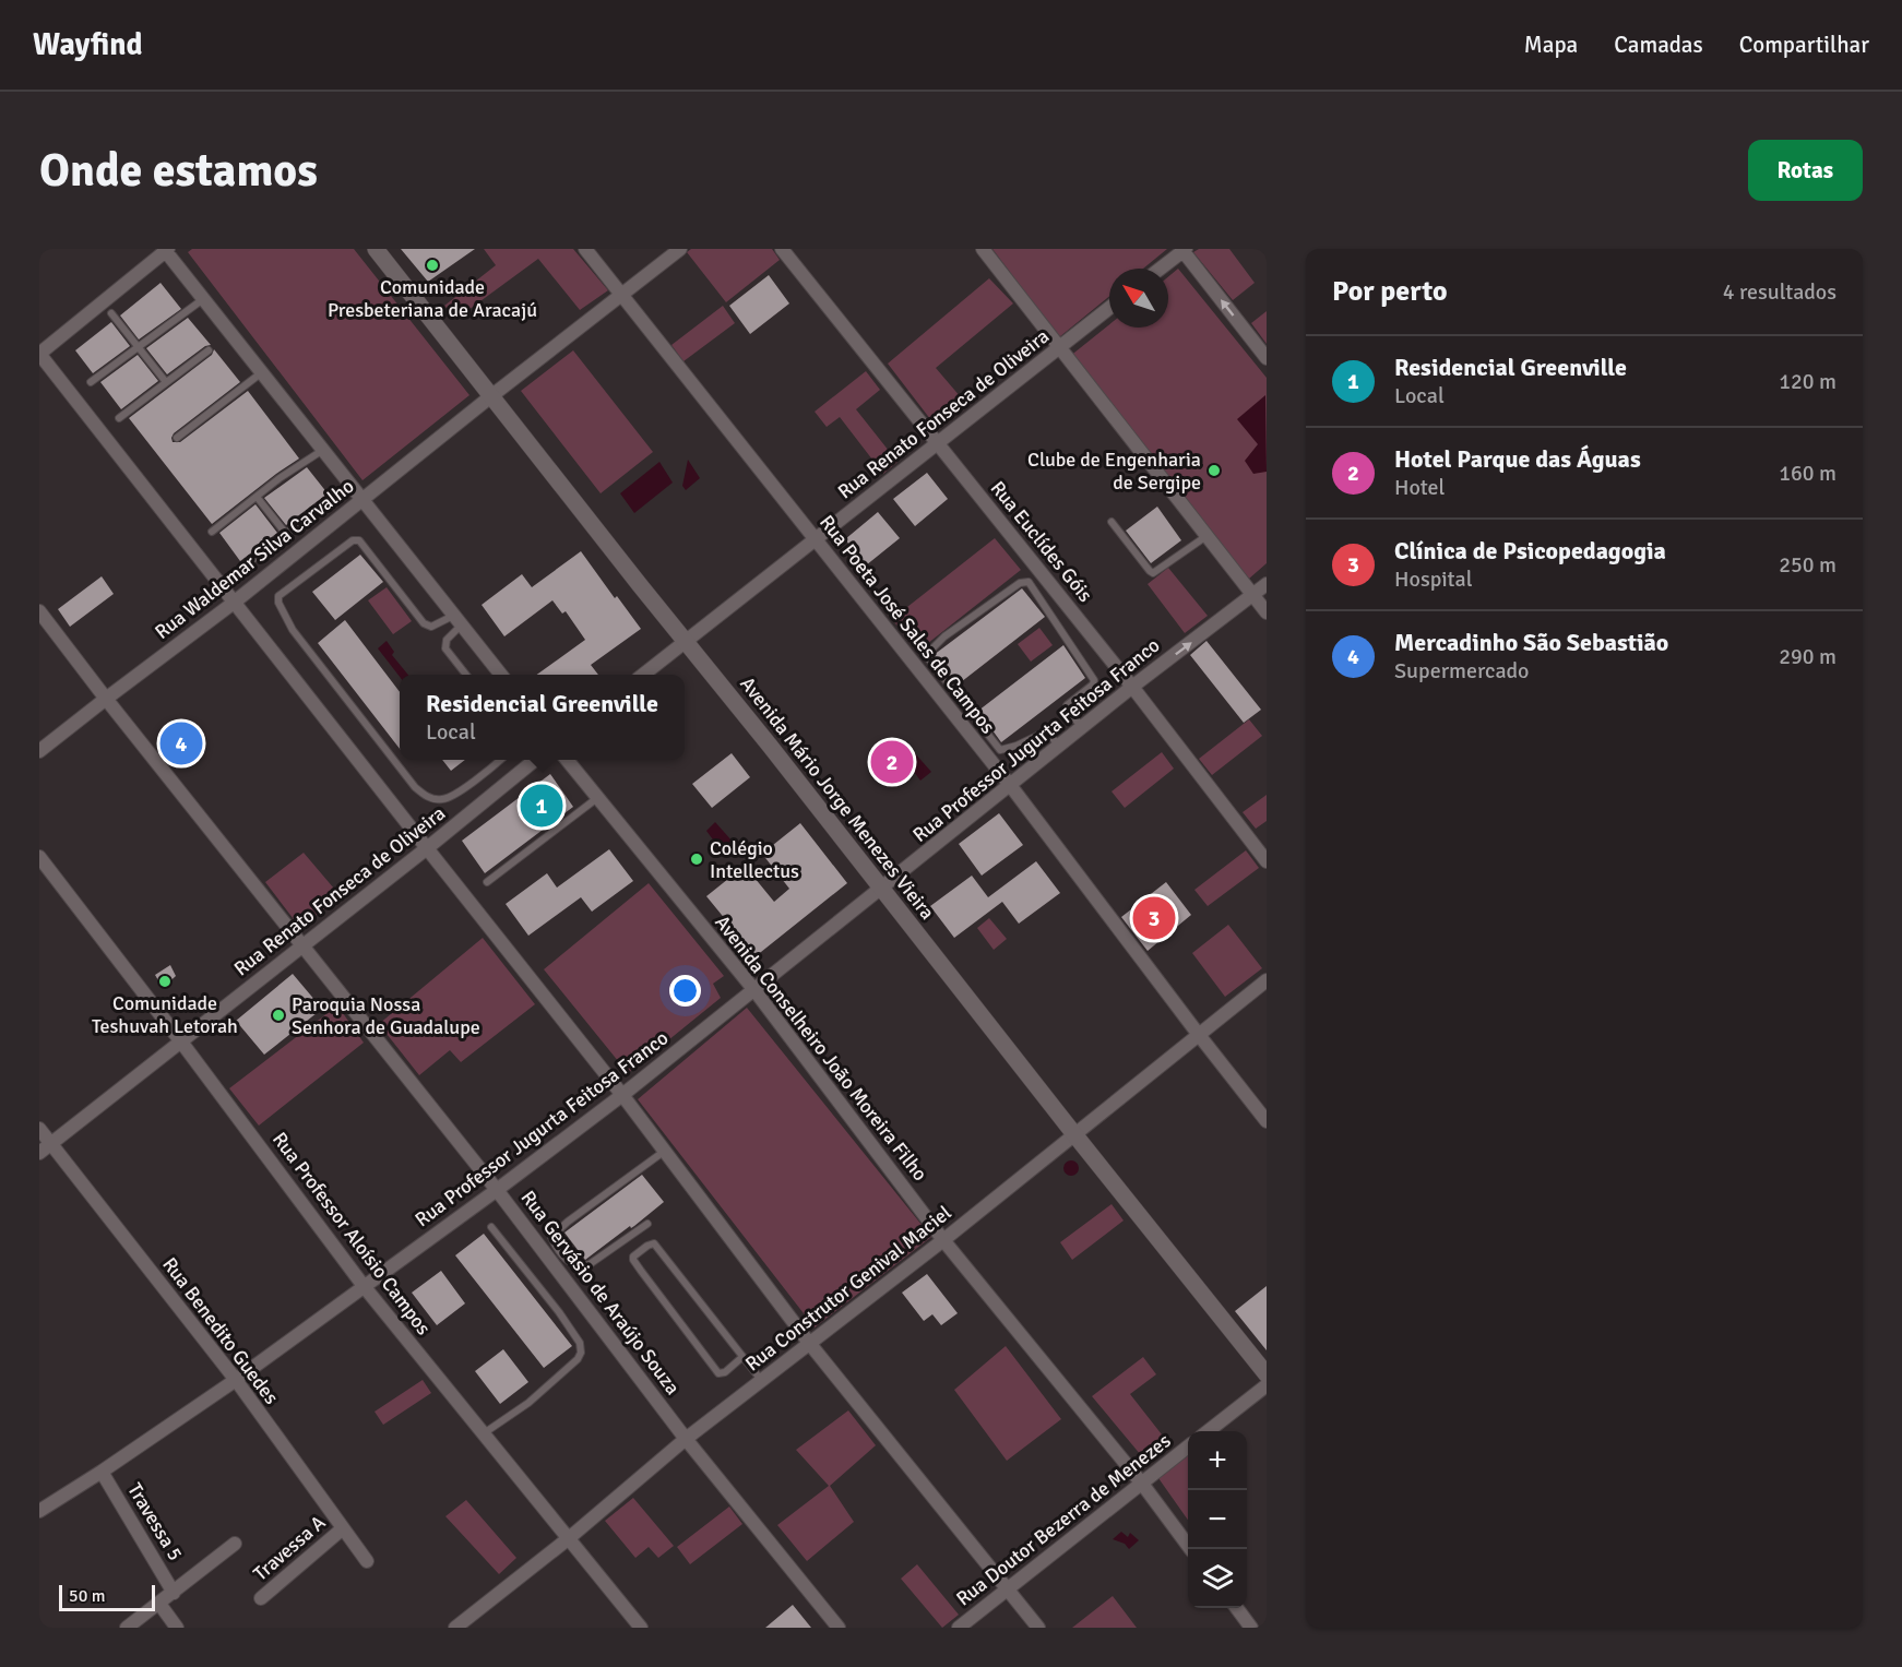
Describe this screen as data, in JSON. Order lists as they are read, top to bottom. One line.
{"streets":{"street":["Rua Renato Fonseca de Oliveira","Rua Euclídes Góis","Rua Waldemar Silva Carvalho","Rua Poeta José Sales de Campos","Rua Professor Jugurta Feitosa Franco","Avenida Mário Jorge Menezes Vieira","Avenida Conselheiro João Moreira Filho","Rua Professor Aloísio Campos","Rua Construtor Genival Maciel","Rua Gervásio de Araújo Souza","Rua Benedito Guedes","Rua Doutor Bezerra de Menezes","Travessa 5","Travessa A"]},"crossings":[["Rua Renato Fonseca de Oliveira","Rua Euclídes Góis"],["Rua Renato Fonseca de Oliveira","Rua Poeta José Sales de Campos"],["Rua Renato Fonseca de Oliveira","Avenida Mário Jorge Menezes Vieira"],["Rua Renato Fonseca de Oliveira","Rua Professor Aloísio Campos"],["Rua Renato Fonseca de Oliveira","Rua Gervásio de Araújo Souza"],["Rua Renato Fonseca de Oliveira","Rua Benedito Guedes"],["Rua Euclídes Góis","Rua Professor Jugurta Feitosa Franco"],["Rua Waldemar Silva Carvalho","Rua Poeta José Sales de Campos"],["Rua Waldemar Silva Carvalho","Avenida Mário Jorge Menezes Vieira"],["Rua Waldemar Silva Carvalho","Rua Gervásio de Araújo Souza"],["Rua Poeta José Sales de Campos","Rua Professor Jugurta Feitosa Franco"],["Rua Poeta José Sales de Campos","Rua Construtor Genival Maciel"],["Rua Professor Jugurta Feitosa Franco","Avenida Mário Jorge Menezes Vieira"],["Rua Professor Jugurta Feitosa Franco","Avenida Conselheiro João Moreira Filho"],["Rua Professor Jugurta Feitosa Franco","Rua Professor Aloísio Campos"],["Rua Professor Jugurta Feitosa Franco","Rua Gervásio de Araújo Souza"],["Rua Professor Jugurta Feitosa Franco","Rua Benedito Guedes"],["Rua Professor Jugurta Feitosa Franco","Travessa 5"],["Avenida Mário Jorge Menezes Vieira","Rua Construtor Genival Maciel"],["Avenida Conselheiro João Moreira Filho","Rua Construtor Genival Maciel"],["Avenida Conselheiro João Moreira Filho","Rua Doutor Bezerra de Menezes"],["Rua Professor Aloísio Campos","Rua Construtor Genival Maciel"],["Rua Construtor Genival Maciel","Rua Gervásio de Araújo Souza"],["Rua Benedito Guedes","Travessa A"]],"places":["Comunidade Presbeteriana de Aracajú","Clube de Engenharia de Sergipe","Colégio Intellectus","Comunidade Teshuvah Letorah","Paroquia Nossa Senhora de Guadalupe"],"scale_bar":"50 m","north":"top left","page":{"header":"Wayfind","nav":["Mapa","Camadas","Compartilhar"],"buttons":"Rotas","title":"Onde estamos","heading":["Por perto","4 resultados"],"list":[{"mark":"1","name":"Residencial Greenville","note":"Local","value":"120 m"},{"mark":"2","name":"Hotel Parque das Águas","note":"Hotel","value":"160 m"},{"mark":"3","name":"Clínica de Psicopedagogia","note":"Hospital","value":"250 m"},{"mark":"4","name":"Mercadinho São Sebastião","note":"Supermercado","value":"290 m"}],"popup":["Residencial Greenville","Local"],"pins":["4","2","1","3"],"map_buttons":["+","−"],"scale":"50 m"}}
